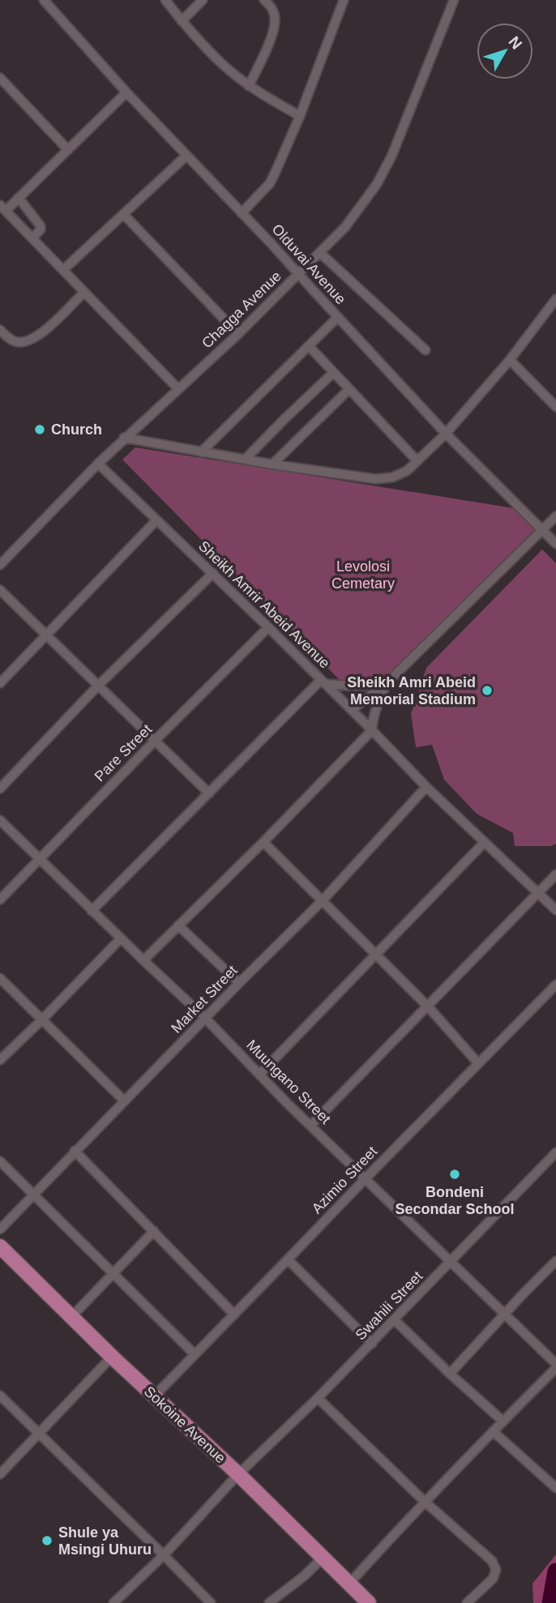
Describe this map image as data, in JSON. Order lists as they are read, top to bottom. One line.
{"streets":{"main road":["Sokoine Avenue"],"street":["Olduvai Avenue","Chagga Avenue","Sheikh Amrir Abeid Avenue","Pare Street","Market Street","Muungano Street","Azimio Street","Swahili Street"]},"crossings":[["Olduvai Avenue","Chagga Avenue"],["Chagga Avenue","Sheikh Amrir Abeid Avenue"],["Sheikh Amrir Abeid Avenue","Pare Street"],["Sheikh Amrir Abeid Avenue","Market Street"],["Pare Street","Muungano Street"],["Market Street","Muungano Street"],["Muungano Street","Azimio Street"],["Muungano Street","Swahili Street"],["Azimio Street","Sokoine Avenue"],["Swahili Street","Sokoine Avenue"]],"parks":["Levolosi Cemetary"],"places":["Church","Sheikh Amri Abeid Memorial Stadium","Bondeni Secondar School","Shule ya Msingi Uhuru"],"north":"top right"}
